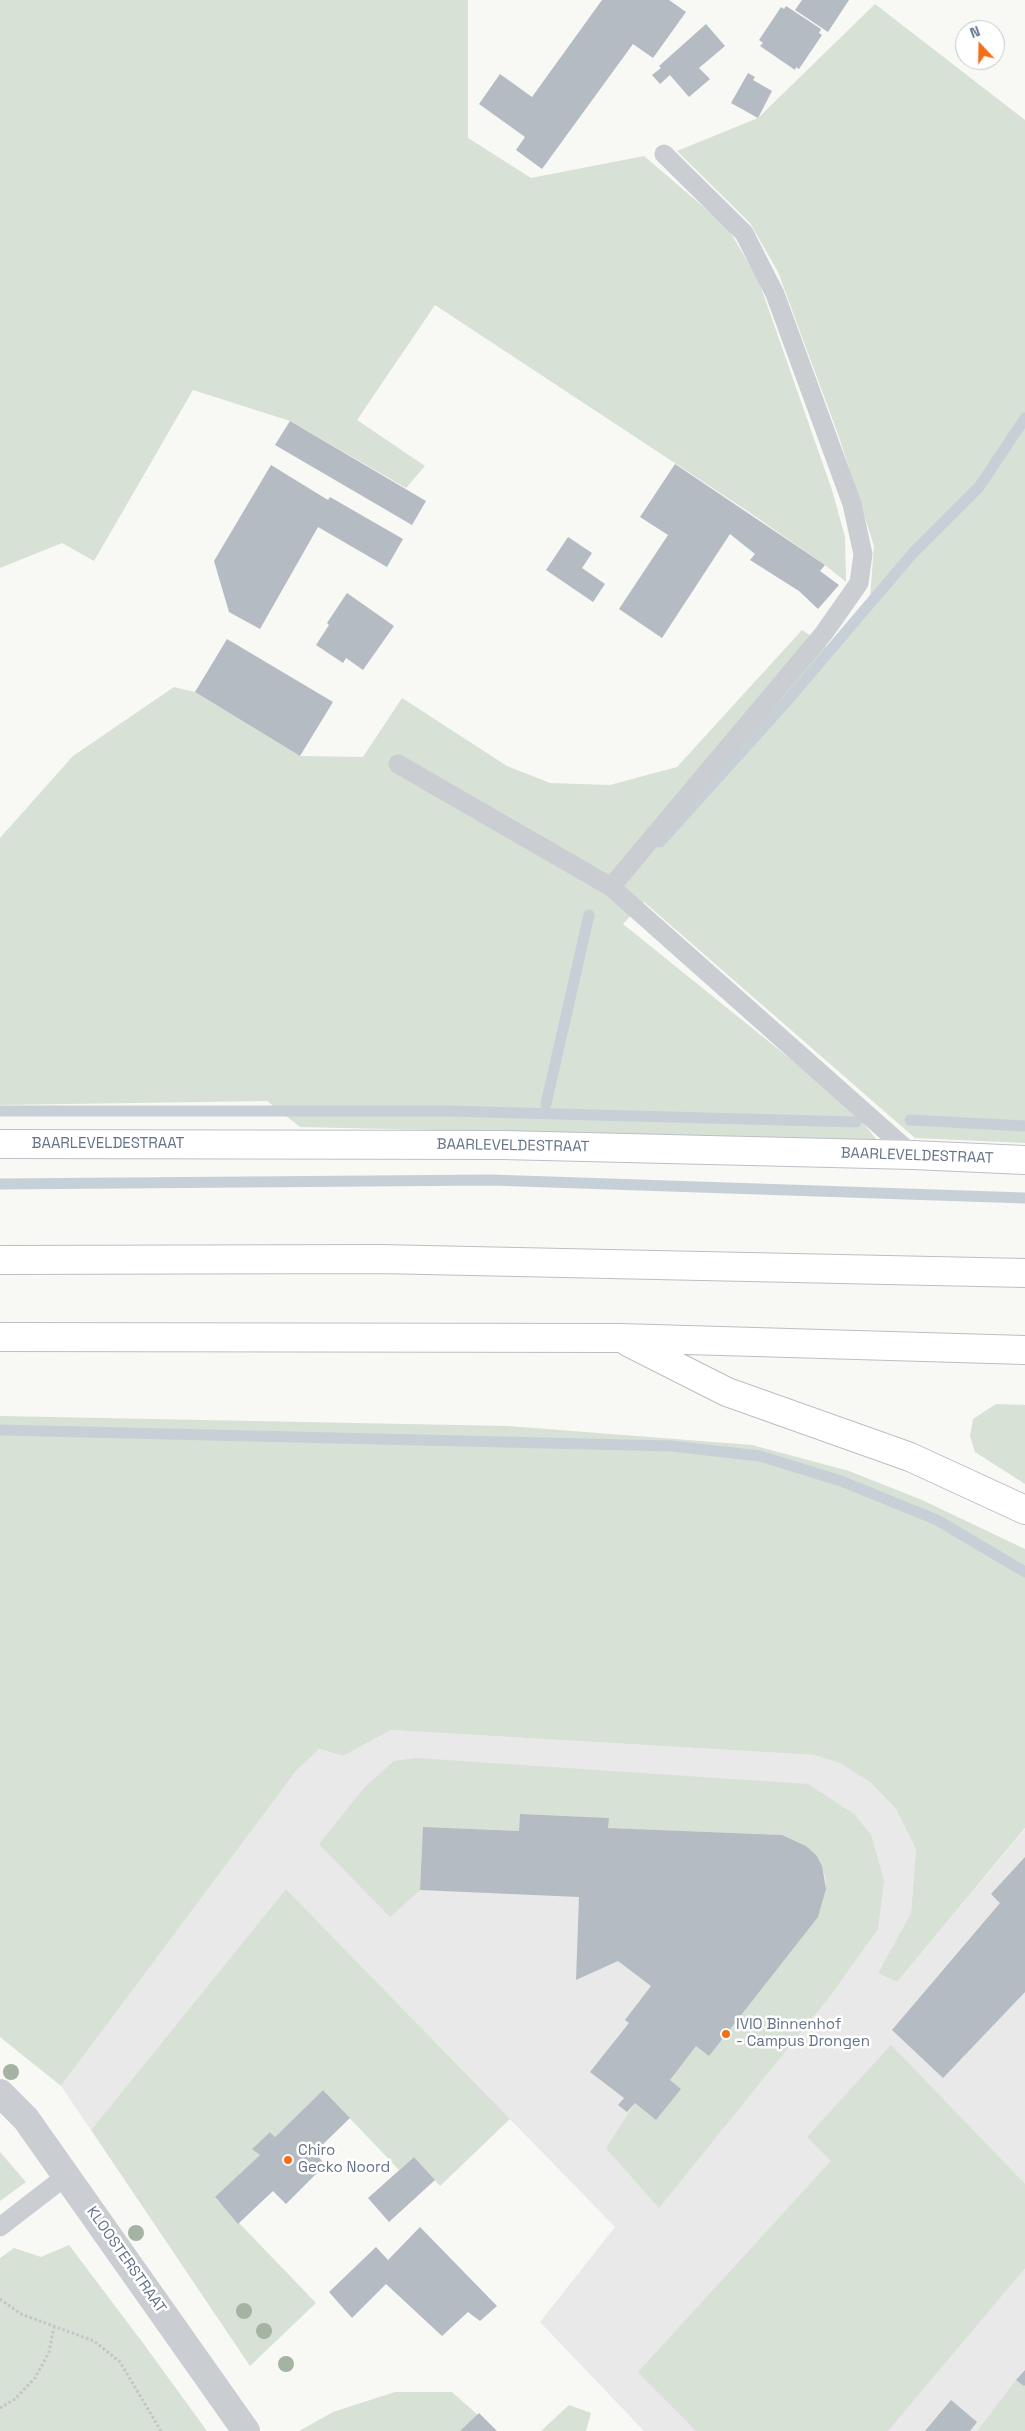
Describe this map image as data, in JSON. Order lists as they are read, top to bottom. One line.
{"streets":{"main road":["BAARLEVELDESTRAAT"],"street":["KLOOSTERSTRAAT"]},"places":["IVIO Binnenhof - Campus Drongen","Chiro Gecko Noord"],"north":"top"}
